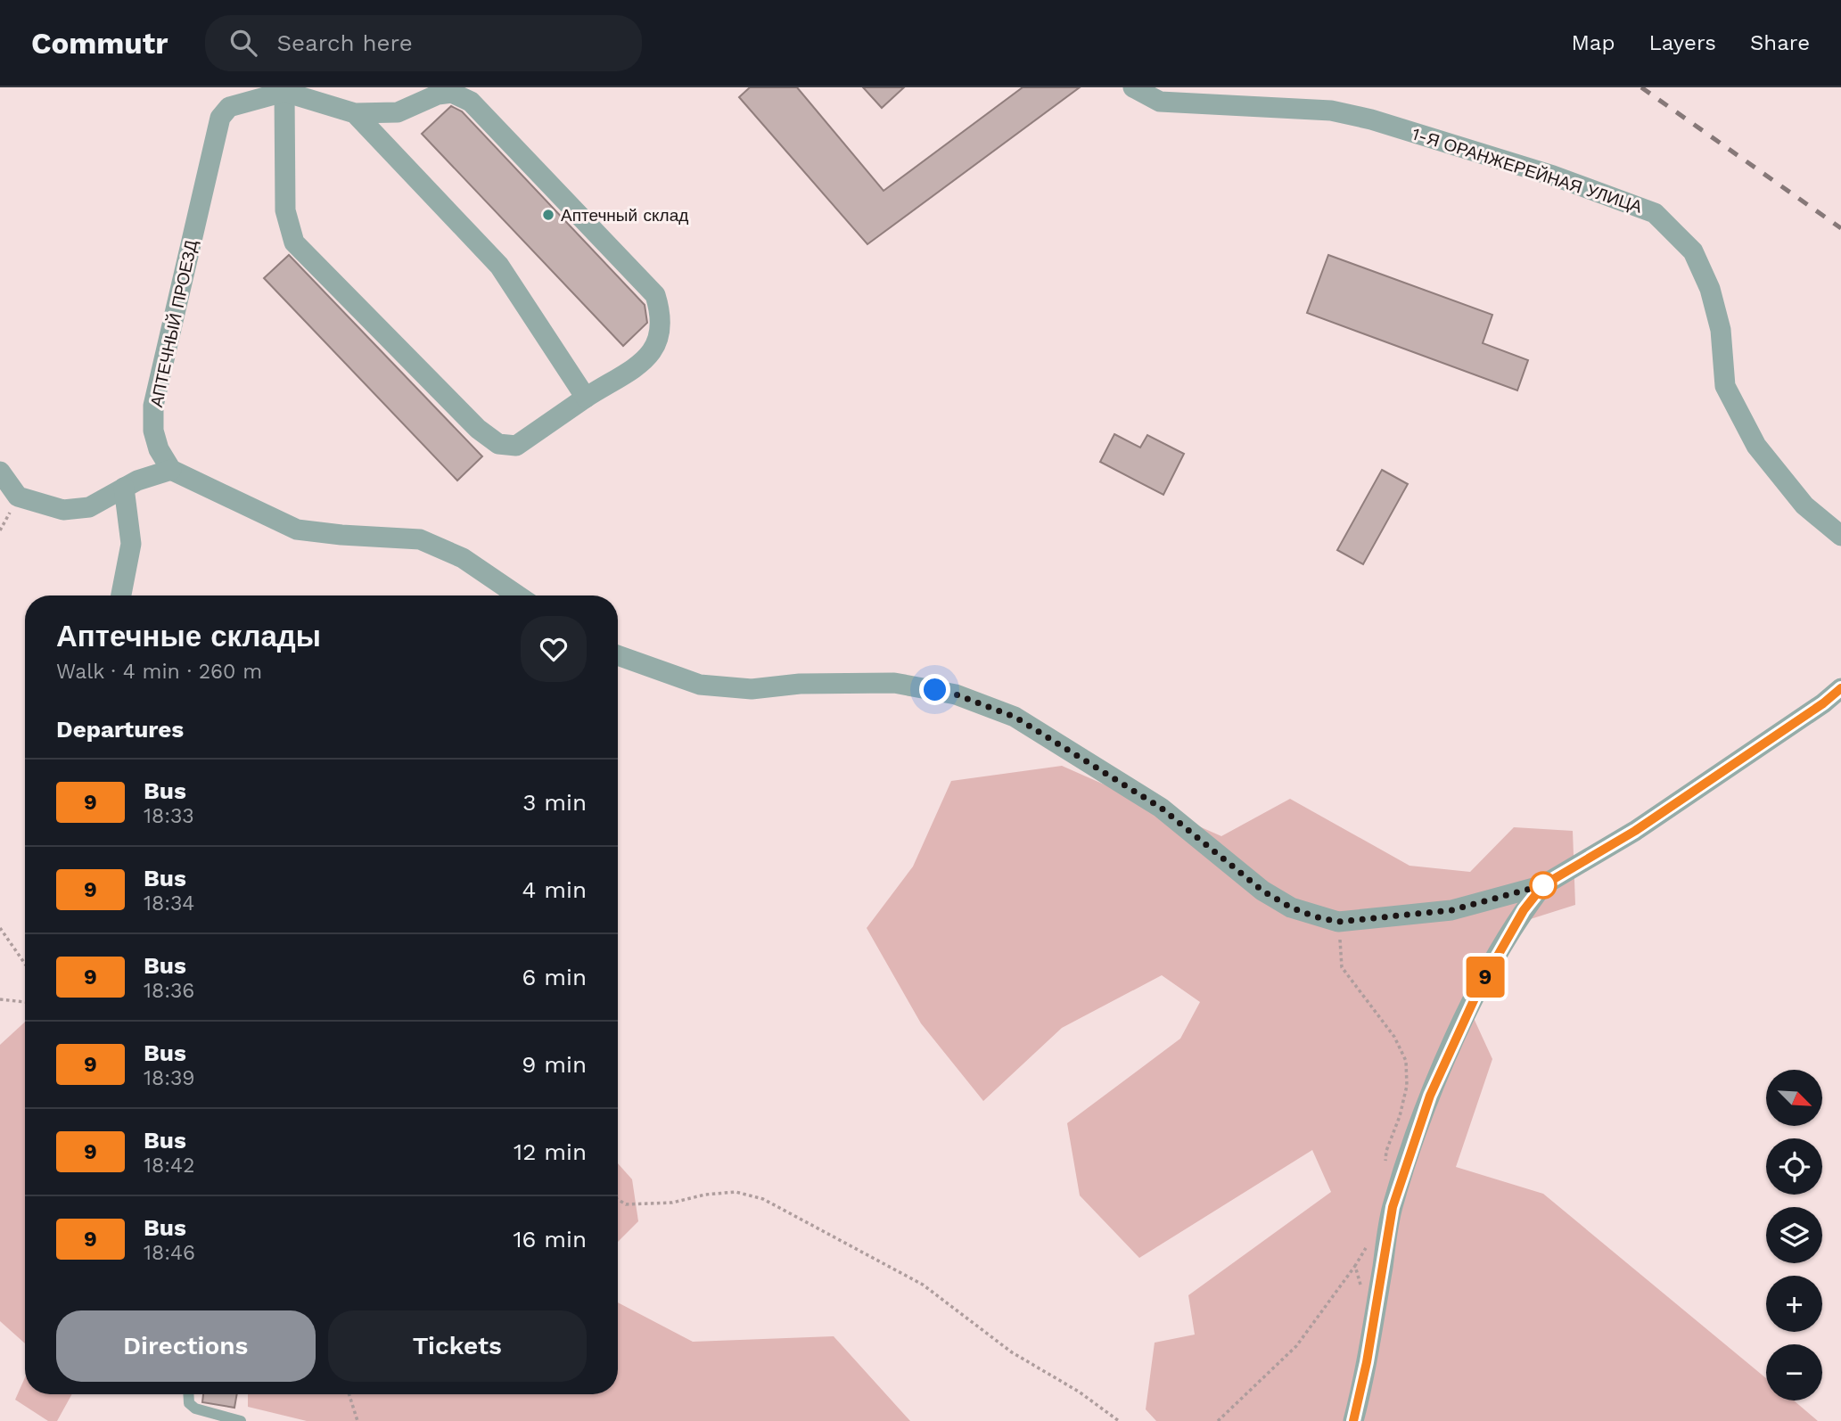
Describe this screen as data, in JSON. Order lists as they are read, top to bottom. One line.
{"streets":{"street":["1-Я ОРАНЖЕРЕЙНАЯ УЛИЦА","АПТЕЧНЫЙ ПРОЕЗД"]},"places":["Аптечный склад"],"lines":["bus line 9"],"north":"bottom right","page":{"header":"Commutr","search":"Search here","nav":["Map","Layers","Share"],"on_map":"9","heading":[["Аптечные склады","Walk · 4 min · 260 m"],"Departures"],"list":[{"mark":"9","name":"Bus","note":"18:33","value":"3 min"},{"mark":"9","name":"Bus","note":"18:34","value":"4 min"},{"mark":"9","name":"Bus","note":"18:36","value":"6 min"},{"mark":"9","name":"Bus","note":"18:39","value":"9 min"},{"mark":"9","name":"Bus","note":"18:42","value":"12 min"},{"mark":"9","name":"Bus","note":"18:46","value":"16 min"}],"map_buttons":["+","−"],"buttons":["Directions","Tickets"]}}
